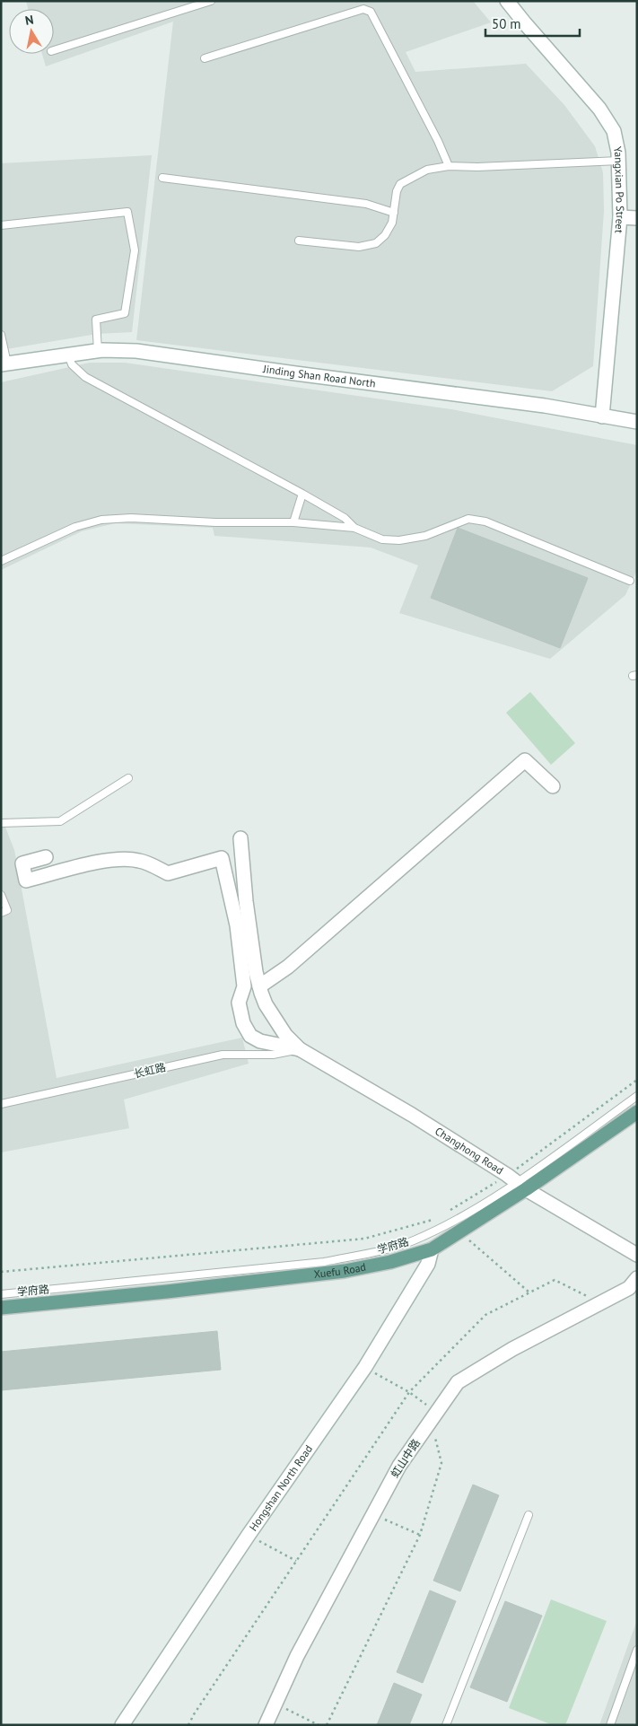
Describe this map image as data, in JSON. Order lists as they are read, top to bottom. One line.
{"streets":{"main road":["Xuefu Road"],"street":["Yangxian Po Street","Jinding Shan Road North","Changhong Road","虹山中路","Hongshan North Road"],"lane":["长虹路","学府路"]},"crossings":[["Yangxian Po Street","Jinding Shan Road North"],["长虹路","Changhong Road"],["Changhong Road","学府路"],["Changhong Road","Xuefu Road"],["学府路","Xuefu Road"],["Xuefu Road","Hongshan North Road"]],"scale_bar":"50 m","north":"top"}
